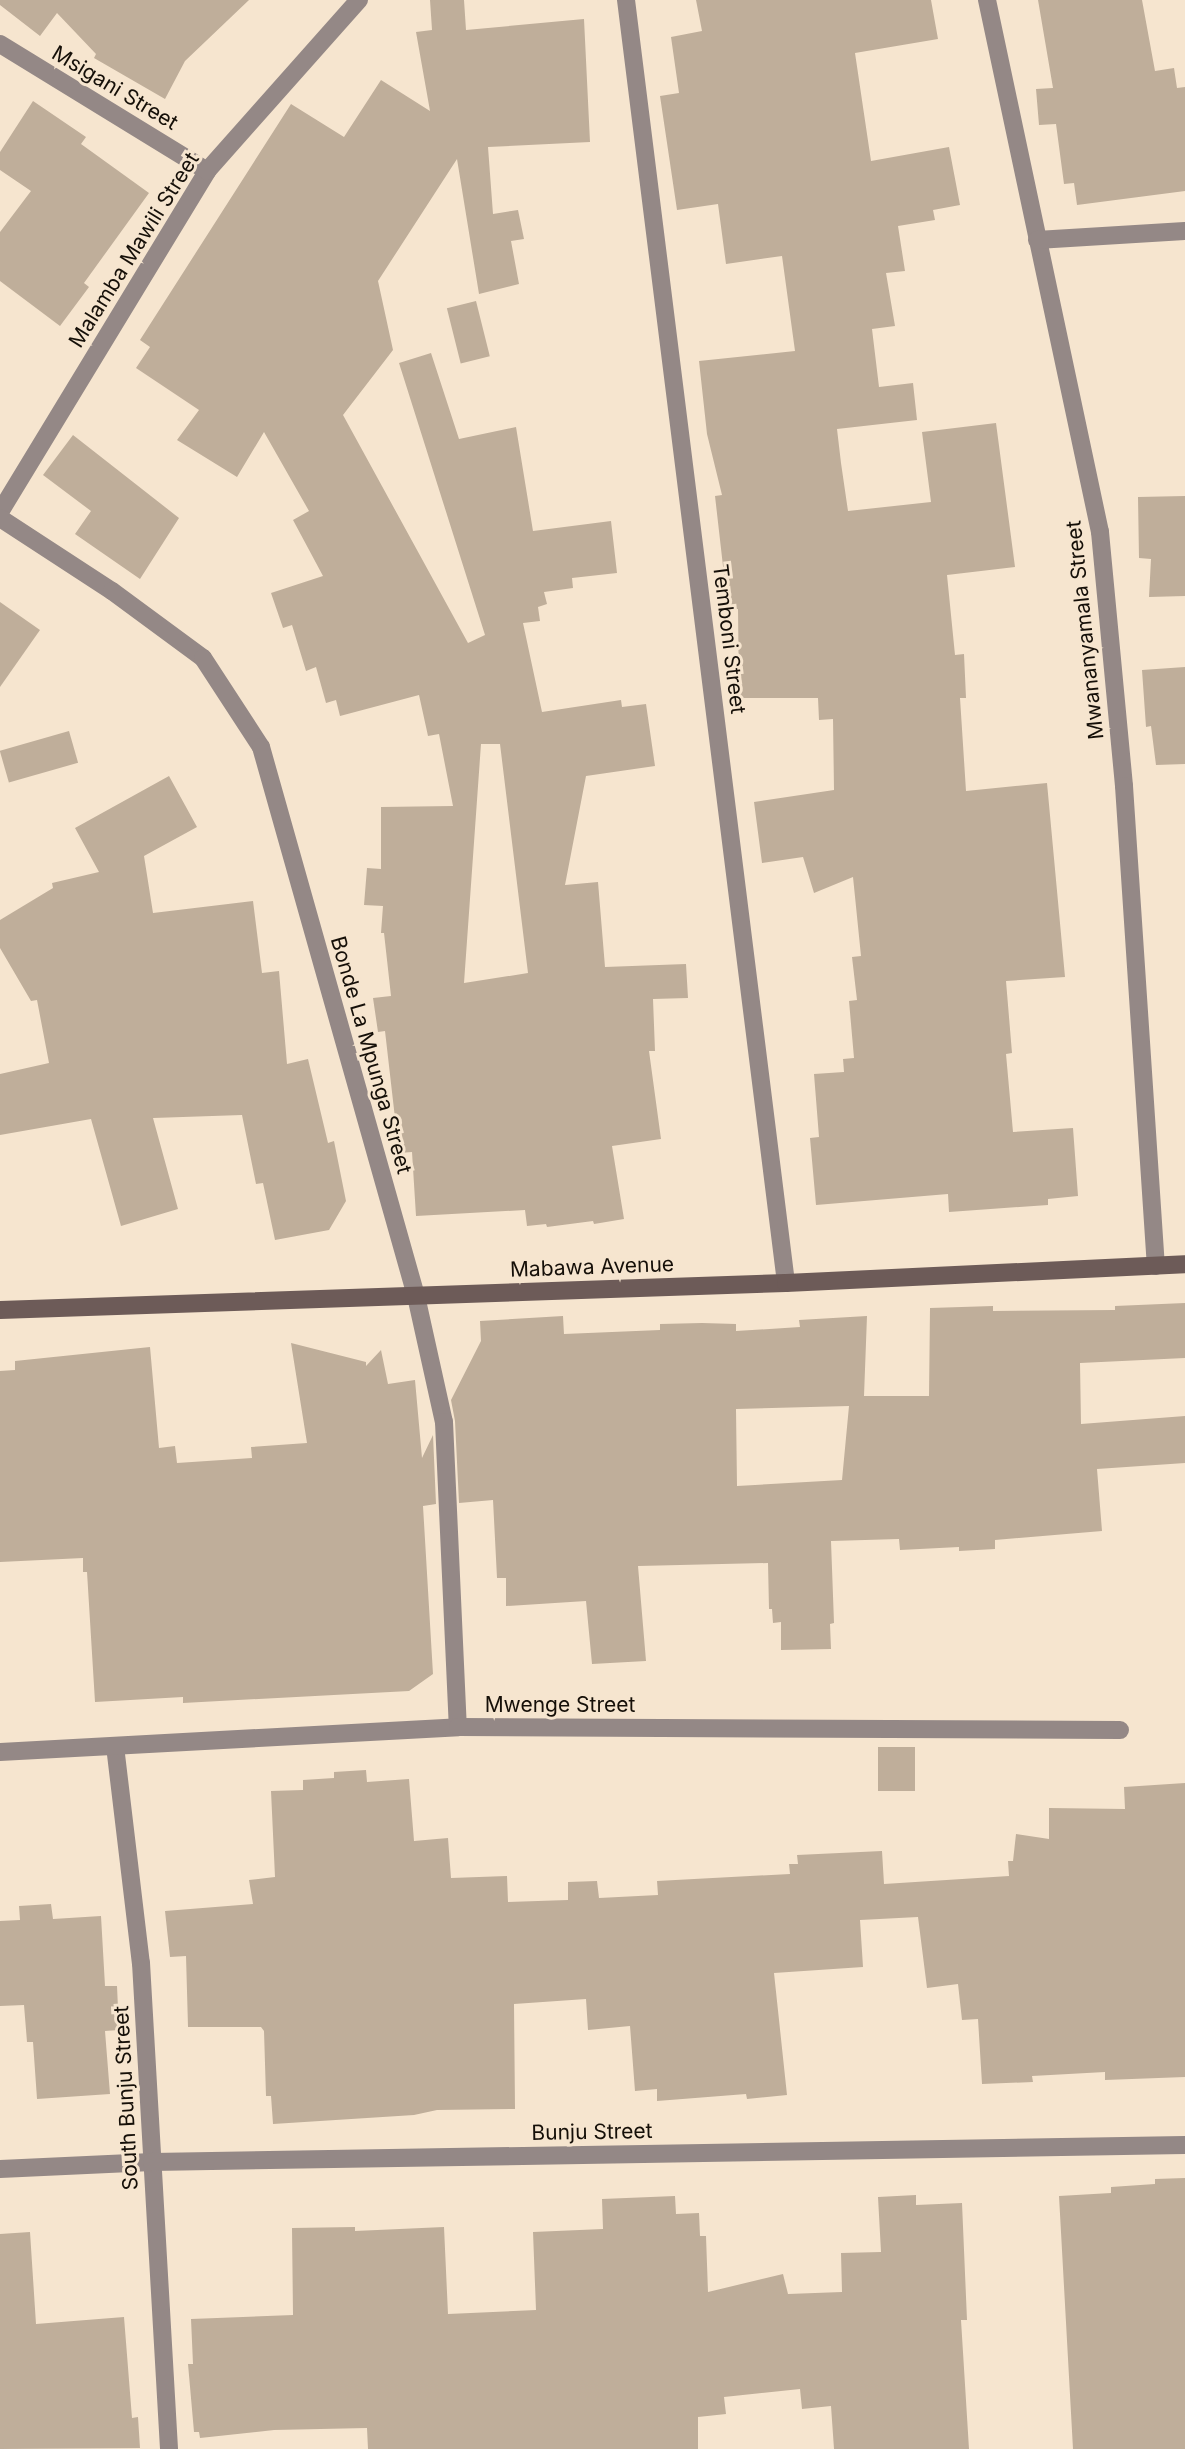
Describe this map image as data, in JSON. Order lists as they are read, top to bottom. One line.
{"streets":{"street":["Msigani Street","Malamba Mawili Street","Mwananyamala Street","Temboni Street","Bonde La Mpunga Street","Mabawa Avenue","Mwenge Street","South Bunju Street","Bunju Street"]},"crossings":[["Msigani Street","Malamba Mawili Street"],["Mwananyamala Street","Mabawa Avenue"],["Temboni Street","Mabawa Avenue"],["Bonde La Mpunga Street","Mabawa Avenue"],["Bonde La Mpunga Street","Mwenge Street"],["Mwenge Street","South Bunju Street"],["South Bunju Street","Bunju Street"]]}
